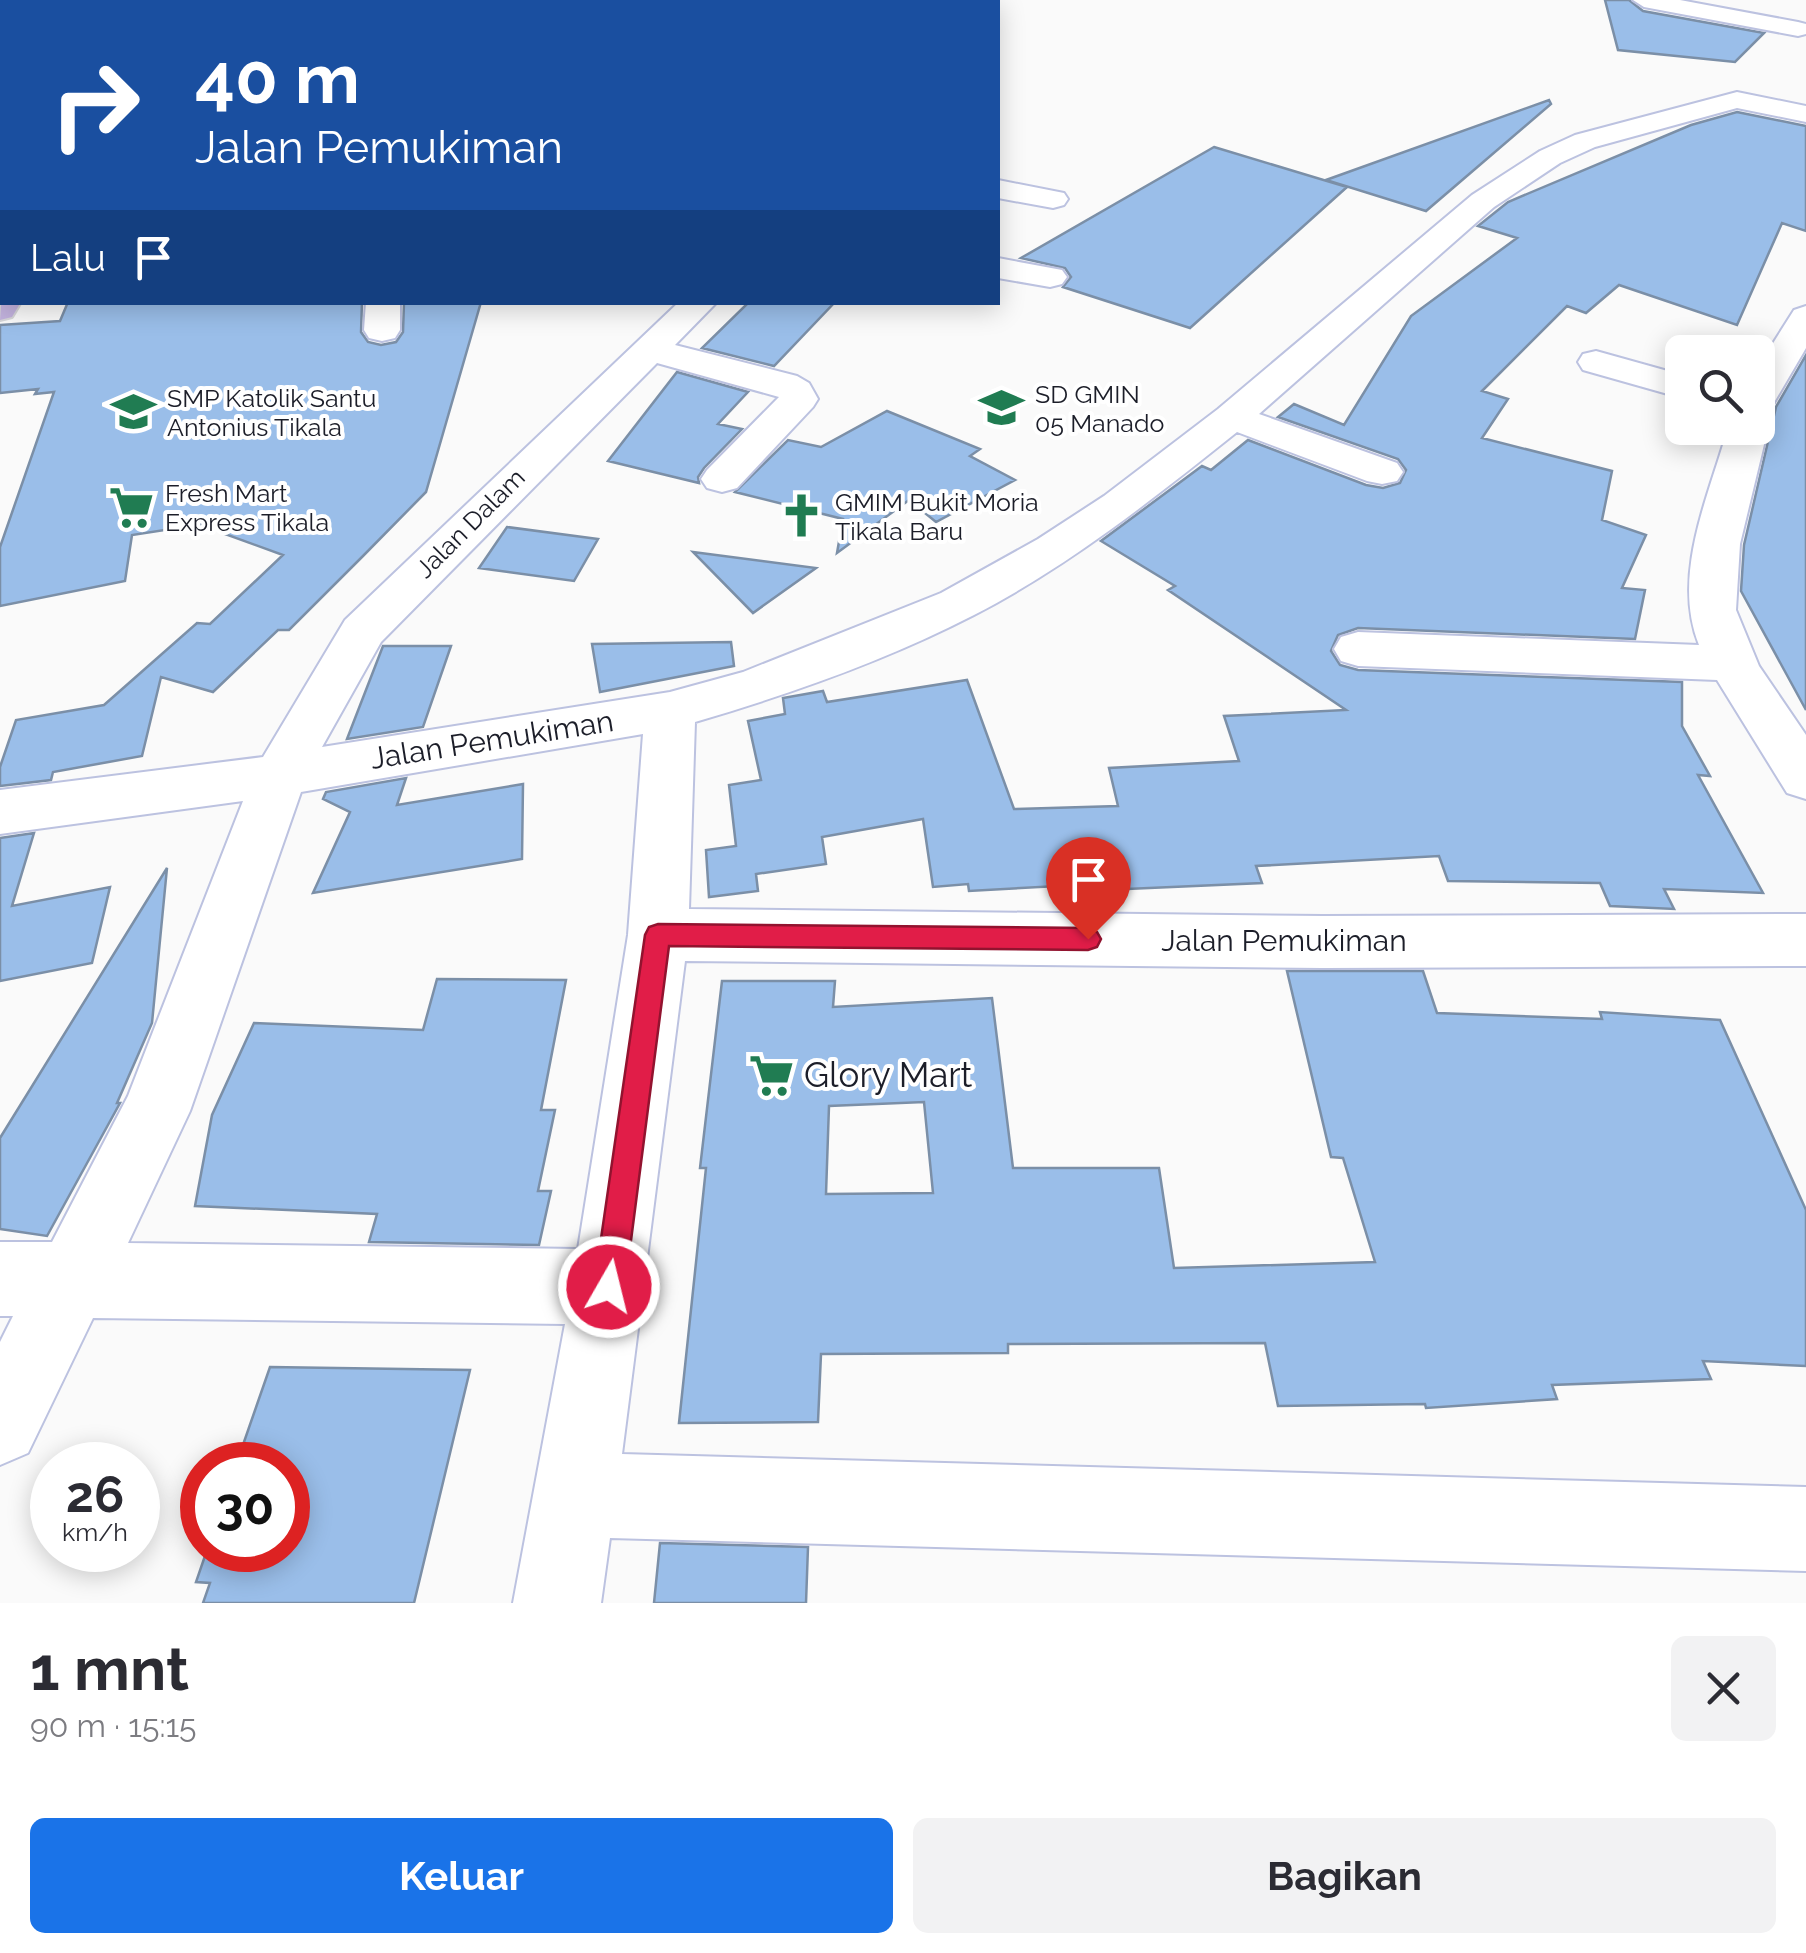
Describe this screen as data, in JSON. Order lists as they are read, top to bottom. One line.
{"streets":{"street":["Jalan Dalam","Jalan Pemukiman"]},"crossings":[["Jalan Dalam","Jalan Pemukiman"]],"places":{"school or university":["SD GMIN 05 Manado","SMP Katolik Santu Antonius Tikala"],"supermarket":["Fresh Mart Express Tikala","Glory Mart"],"church":["GMIM Bukit Moria Tikala Baru"]},"page":{"turn":["40 m","Jalan Pemukiman"],"then":"Lalu","speed":"26 km/h","limit":"30","heading":["1 mnt","90 m · 15:15"],"buttons":["Keluar","Bagikan"]}}
